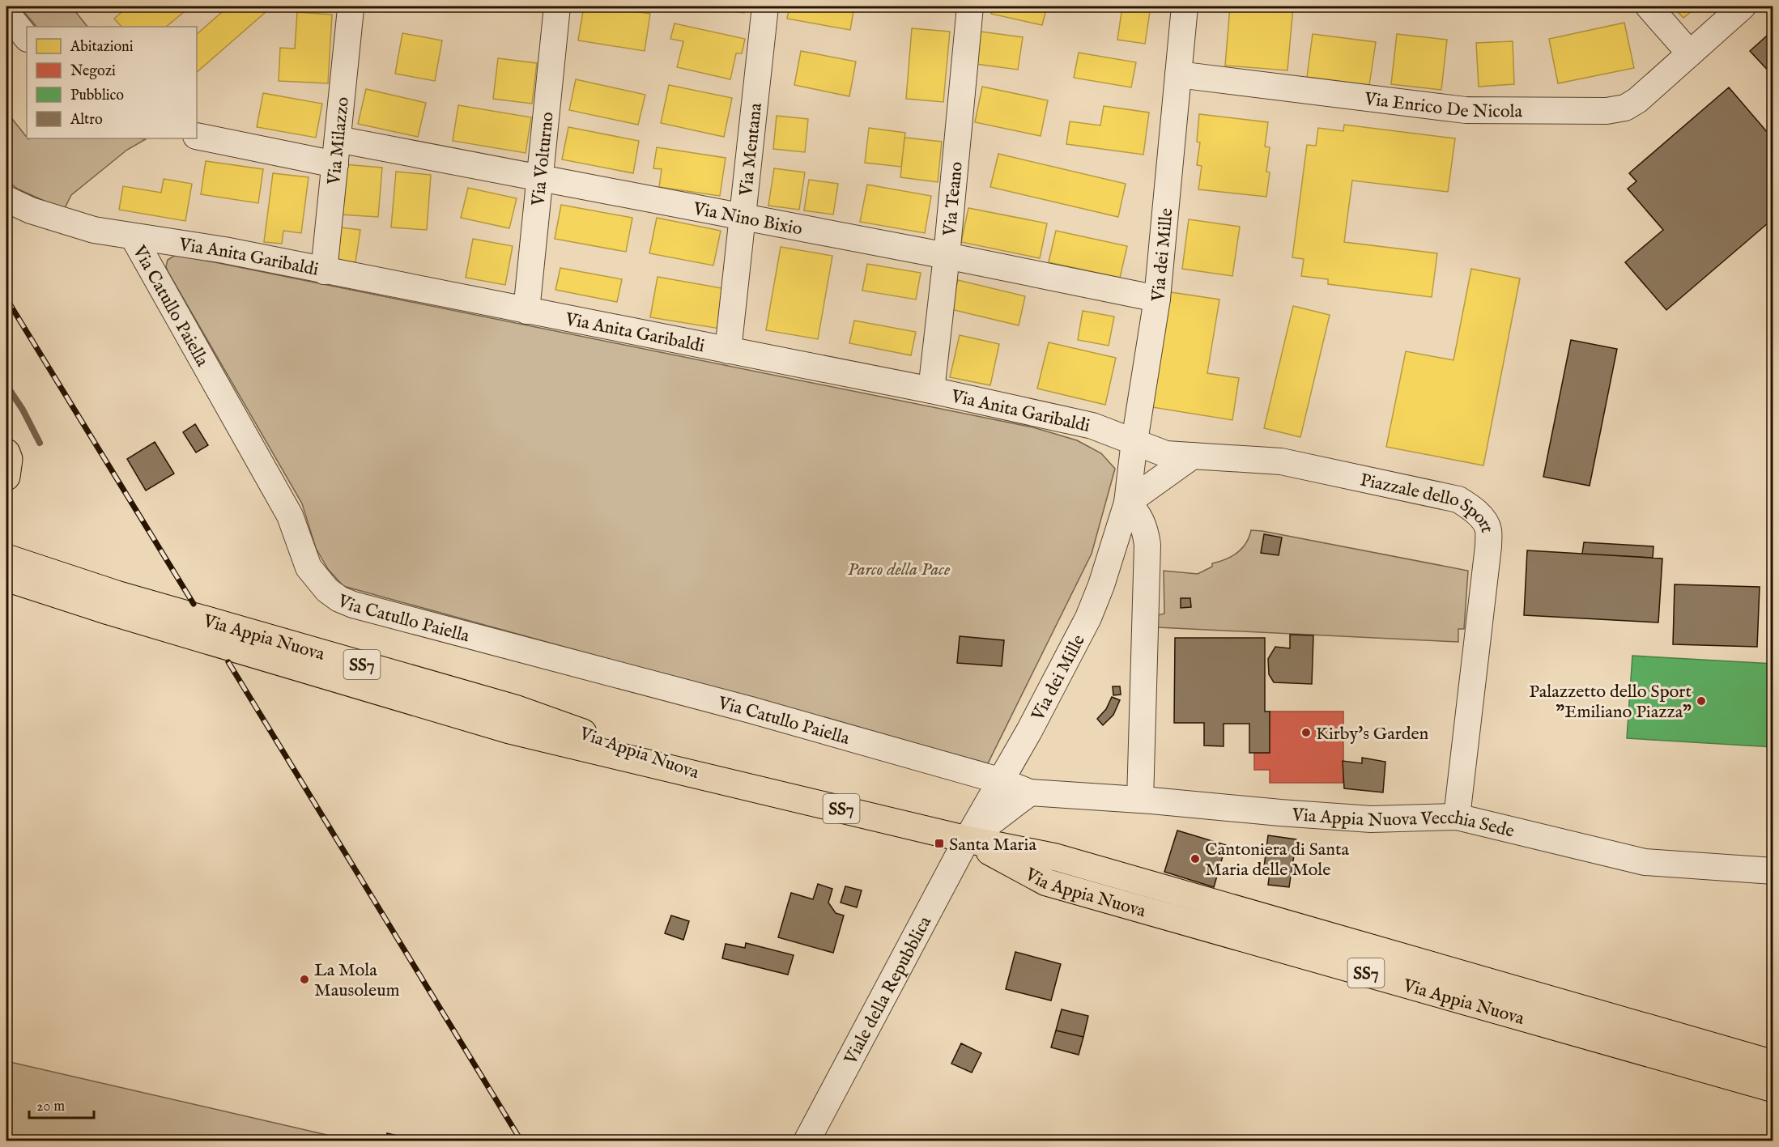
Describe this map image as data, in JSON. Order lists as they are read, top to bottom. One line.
{"streets":{"main road":["Via Appia Nuova","SS7"],"street":["Via Enrico De Nicola","Via Milazzo","Via Mentana","Via Volturno","Via Teano","Via Nino Bixio","Via dei Mille","Via Anita Garibaldi","Via Catullo Paiella","Piazzale dello Sport","Via Appia Nuova Vecchia Sede","Viale della Repubblica"]},"crossings":[["Via Enrico De Nicola","Via dei Mille"],["Via Milazzo","Via Nino Bixio"],["Via Milazzo","Via Anita Garibaldi"],["Via Mentana","Via Nino Bixio"],["Via Mentana","Via Anita Garibaldi"],["Via Volturno","Via Nino Bixio"],["Via Volturno","Via Anita Garibaldi"],["Via Teano","Via Nino Bixio"],["Via Teano","Via Anita Garibaldi"],["Via Nino Bixio","Via dei Mille"],["Via dei Mille","Via Anita Garibaldi"],["Via dei Mille","Via Catullo Paiella"],["Via dei Mille","Piazzale dello Sport"],["Via dei Mille","Via Appia Nuova"],["Via dei Mille","Via Appia Nuova Vecchia Sede"],["Via dei Mille","Viale della Repubblica"],["Via Anita Garibaldi","Via Catullo Paiella"],["Via Anita Garibaldi","Piazzale dello Sport"],["Via Catullo Paiella","Via Appia Nuova Vecchia Sede"],["Piazzale dello Sport","Via Appia Nuova Vecchia Sede"],["Via Appia Nuova","Viale della Repubblica"]],"parks":["Parco della Pace"],"places":{"other":["Palazzetto dello Sport \"Emiliano Piazza\"","Kirby's Garden","Cantoniera di Santa Maria delle Mole","La Mola Mausoleum"],"transit":["Santa Maria"]},"legend":["Abitazioni","Negozi","Pubblico","Altro"],"scale_bar":"20 m"}
